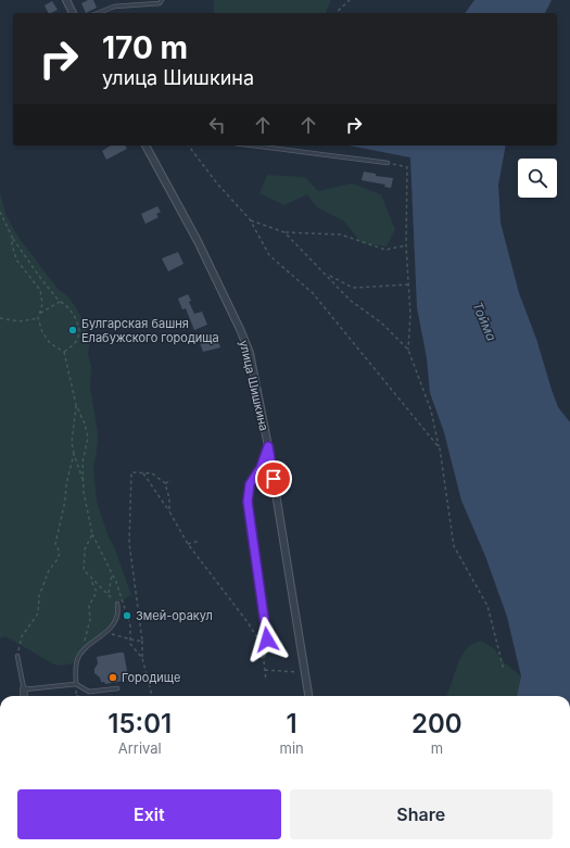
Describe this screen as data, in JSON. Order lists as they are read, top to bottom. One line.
{"streets":{"street":["улица Шишкина"]},"water":["Тойма"],"places":["Булгарская башня Елабужского городища","Змей-оракул","Городище"],"page":{"turn":["170 m","улица Шишкина"],"eta":["15:01","Arrival","1","min","200","m"],"buttons":["Exit","Share"]}}
